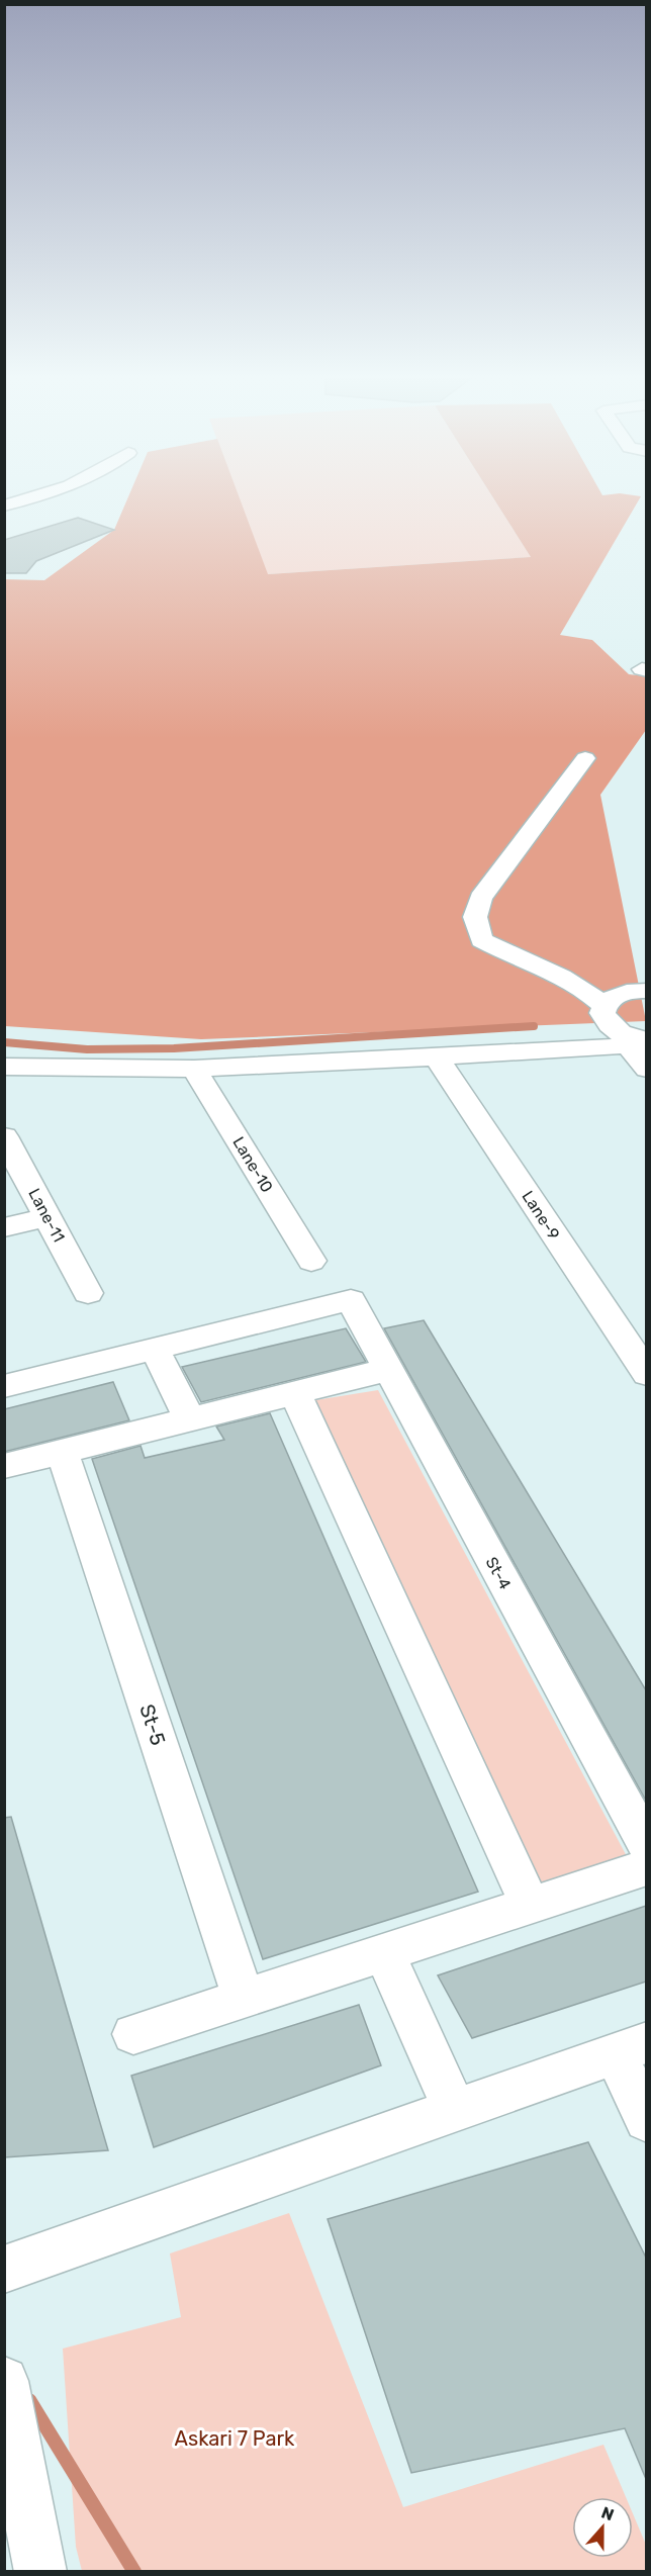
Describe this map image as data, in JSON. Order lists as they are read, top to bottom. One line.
{"streets":{"street":["Lane-10","Lane-11","Lane-9","St-4","St-5"]},"parks":["Askari 7 Park"],"north":"top"}
